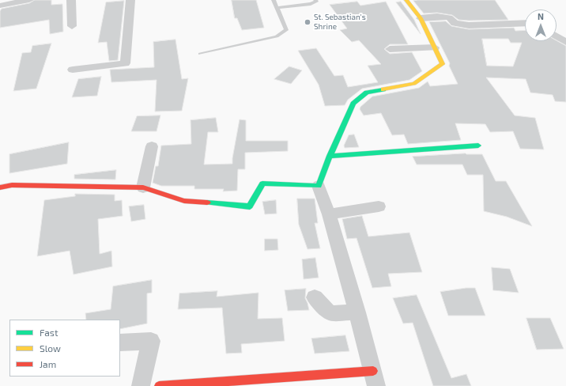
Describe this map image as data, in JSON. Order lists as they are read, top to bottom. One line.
{"places":["St. Sebastian's Shrine"],"legend":["Fast","Slow","Jam"],"north":"top"}
